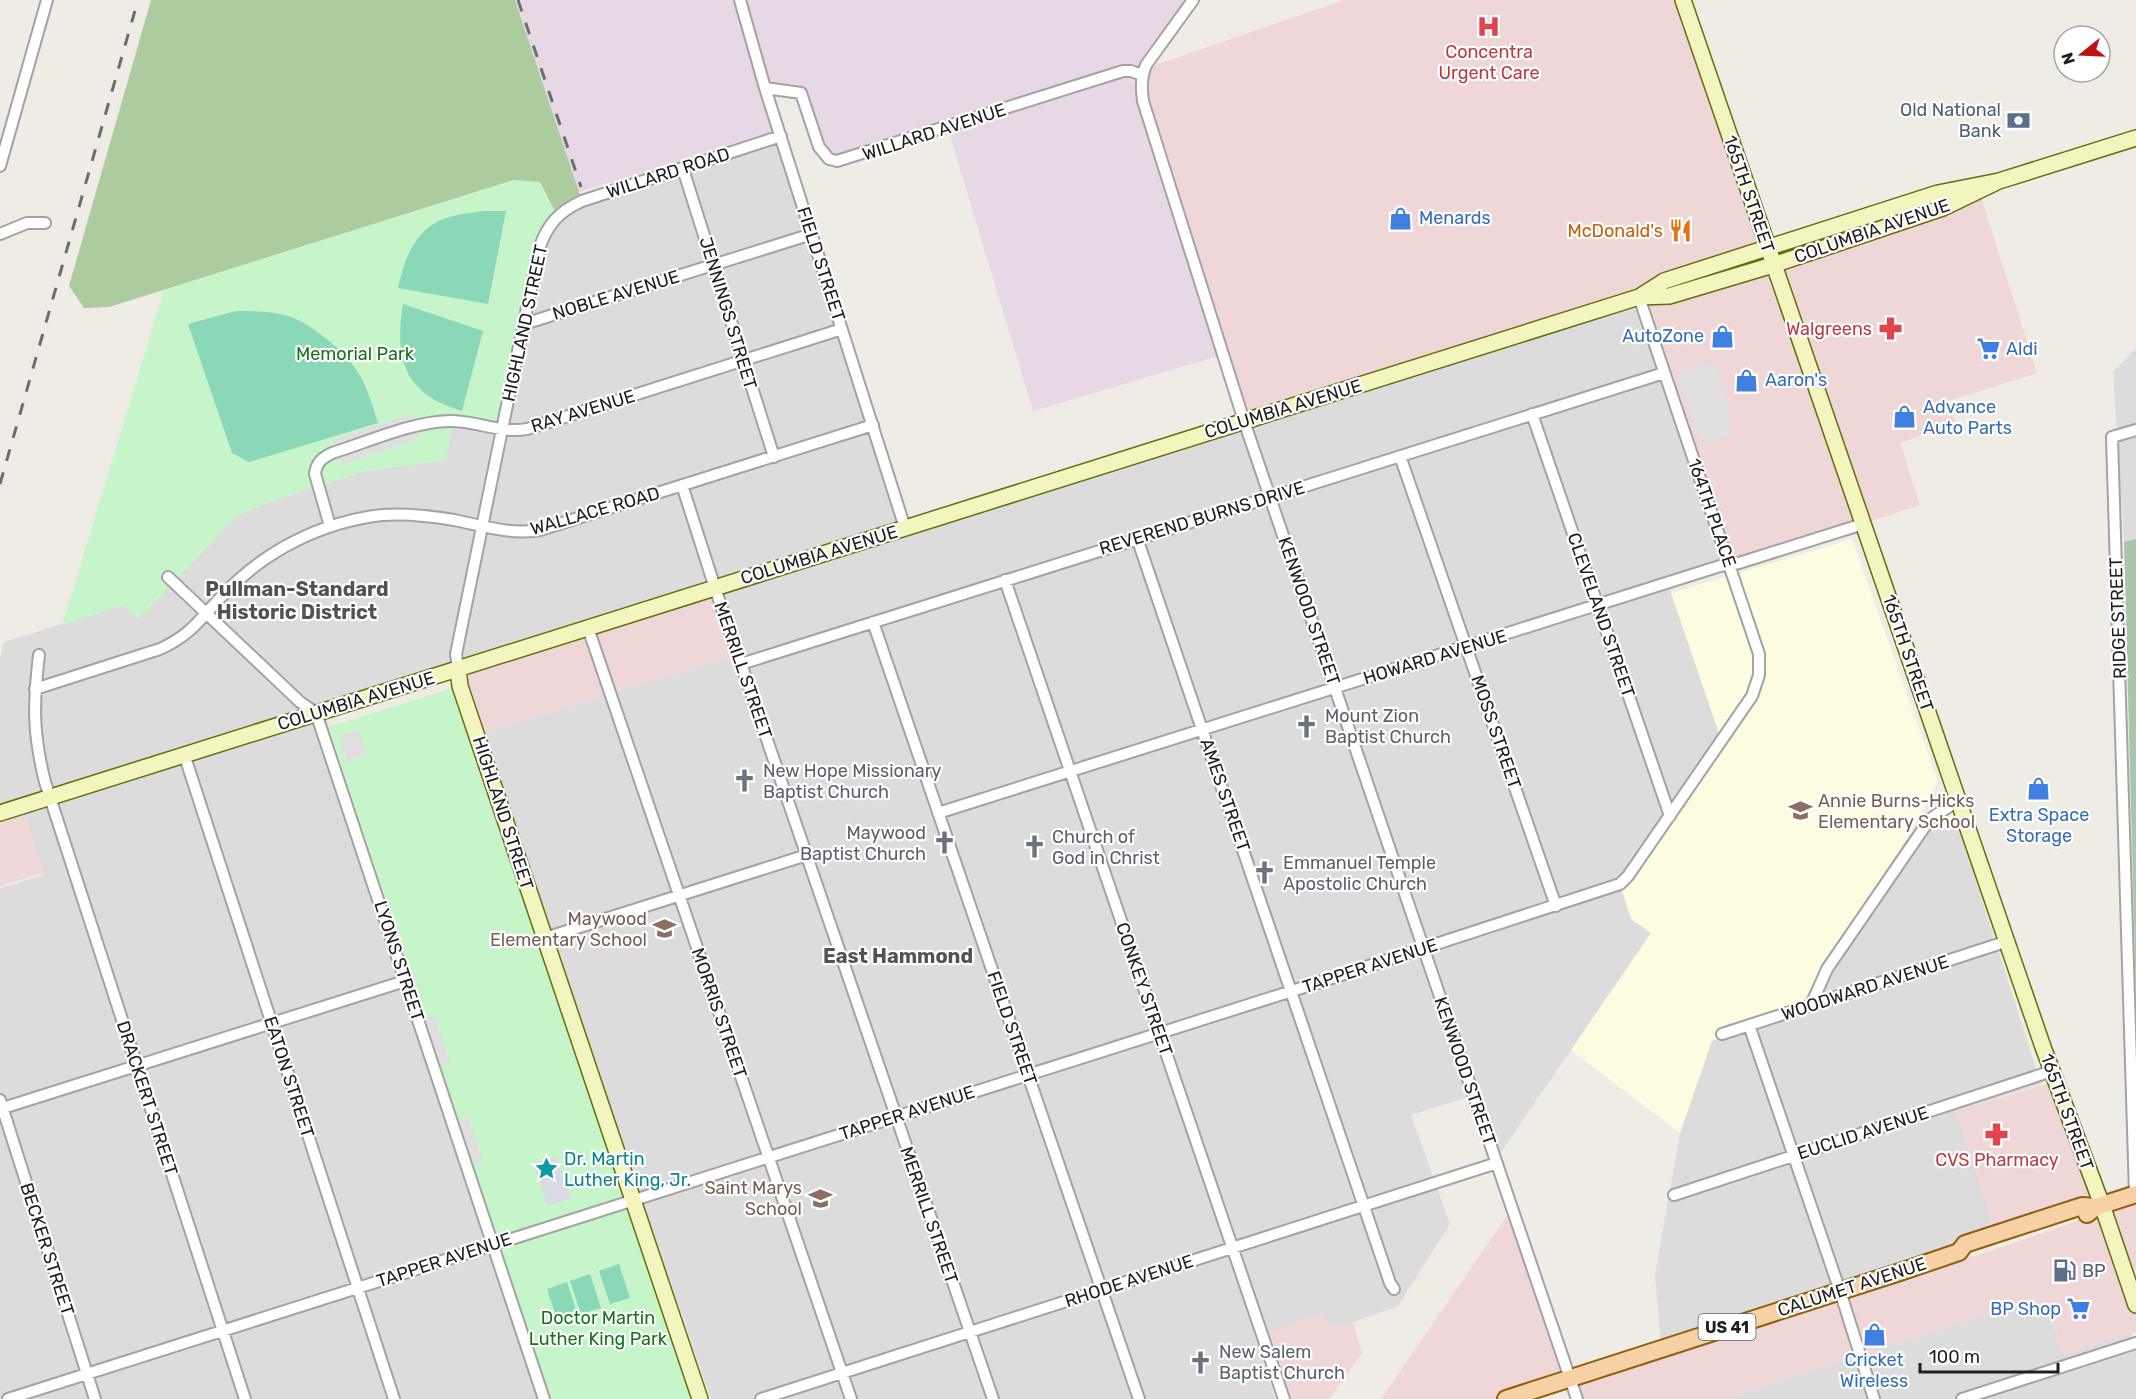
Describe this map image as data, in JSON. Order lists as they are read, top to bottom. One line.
{"streets":{"main road":["CALUMET AVENUE","US 41"],"street":["WILLARD AVENUE","WILLARD ROAD","165TH STREET","COLUMBIA AVENUE","FIELD STREET","NOBLE AVENUE","JENNINGS STREET","HIGHLAND STREET","RAY AVENUE","WALLACE ROAD","164TH PLACE","REVEREND BURNS DRIVE","KENWOOD STREET","CLEVELAND STREET","RIDGE STREET","HOWARD AVENUE","MERRILL STREET","MOSS STREET","AMES STREET","LYONS STREET","TAPPER AVENUE","WOODWARD AVENUE","CONKEY STREET","MORRIS STREET","EATON STREET","DRACKERT STREET","EUCLID AVENUE","BECKER STREET","RHODE AVENUE"]},"crossings":[["WILLARD AVENUE","FIELD STREET"],["WILLARD AVENUE","KENWOOD STREET"],["WILLARD ROAD","FIELD STREET"],["WILLARD ROAD","JENNINGS STREET"],["WILLARD ROAD","HIGHLAND STREET"],["165TH STREET","COLUMBIA AVENUE"],["165TH STREET","HOWARD AVENUE"],["165TH STREET","WOODWARD AVENUE"],["165TH STREET","EUCLID AVENUE"],["165TH STREET","CALUMET AVENUE"],["COLUMBIA AVENUE","FIELD STREET"],["COLUMBIA AVENUE","HIGHLAND STREET"],["COLUMBIA AVENUE","164TH PLACE"],["COLUMBIA AVENUE","KENWOOD STREET"],["COLUMBIA AVENUE","MERRILL STREET"],["COLUMBIA AVENUE","LYONS STREET"],["COLUMBIA AVENUE","MORRIS STREET"],["COLUMBIA AVENUE","EATON STREET"],["COLUMBIA AVENUE","DRACKERT STREET"],["FIELD STREET","NOBLE AVENUE"],["FIELD STREET","RAY AVENUE"],["FIELD STREET","WALLACE ROAD"],["FIELD STREET","REVEREND BURNS DRIVE"],["FIELD STREET","HOWARD AVENUE"],["FIELD STREET","TAPPER AVENUE"],["FIELD STREET","RHODE AVENUE"],["NOBLE AVENUE","JENNINGS STREET"],["NOBLE AVENUE","HIGHLAND STREET"],["JENNINGS STREET","RAY AVENUE"],["JENNINGS STREET","WALLACE ROAD"],["HIGHLAND STREET","RAY AVENUE"],["HIGHLAND STREET","WALLACE ROAD"],["HIGHLAND STREET","TAPPER AVENUE"],["RAY AVENUE","WALLACE ROAD"],["WALLACE ROAD","MERRILL STREET"],["WALLACE ROAD","DRACKERT STREET"],["164TH PLACE","REVEREND BURNS DRIVE"],["164TH PLACE","HOWARD AVENUE"],["164TH PLACE","TAPPER AVENUE"],["REVEREND BURNS DRIVE","KENWOOD STREET"],["REVEREND BURNS DRIVE","CLEVELAND STREET"],["REVEREND BURNS DRIVE","MERRILL STREET"],["REVEREND BURNS DRIVE","MOSS STREET"],["REVEREND BURNS DRIVE","AMES STREET"],["REVEREND BURNS DRIVE","CONKEY STREET"],["KENWOOD STREET","HOWARD AVENUE"],["KENWOOD STREET","TAPPER AVENUE"],["KENWOOD STREET","RHODE AVENUE"],["KENWOOD STREET","CALUMET AVENUE"],["CLEVELAND STREET","HOWARD AVENUE"],["CLEVELAND STREET","TAPPER AVENUE"],["RIDGE STREET","CALUMET AVENUE"],["HOWARD AVENUE","MOSS STREET"],["HOWARD AVENUE","AMES STREET"],["HOWARD AVENUE","CONKEY STREET"],["MERRILL STREET","TAPPER AVENUE"],["MERRILL STREET","RHODE AVENUE"],["MOSS STREET","TAPPER AVENUE"],["AMES STREET","TAPPER AVENUE"],["AMES STREET","RHODE AVENUE"],["LYONS STREET","TAPPER AVENUE"],["TAPPER AVENUE","CONKEY STREET"],["TAPPER AVENUE","MORRIS STREET"],["TAPPER AVENUE","EATON STREET"],["TAPPER AVENUE","DRACKERT STREET"],["TAPPER AVENUE","BECKER STREET"],["CONKEY STREET","RHODE AVENUE"],["MORRIS STREET","RHODE AVENUE"]],"districts":["Pullman-Standard Historic District","East Hammond"],"parks":["Memorial Park","Doctor Martin Luther King Park"],"places":{"hospital":["Concentra Urgent Care"],"bank":["Old National Bank"],"shop":["Menards","AutoZone","Aaron's","Advance Auto Parts","Extra Space Storage","Cricket Wireless"],"restaurant":["McDonald's"],"pharmacy":["Walgreens","CVS Pharmacy"],"supermarket":["Aldi","BP Shop"],"church":["Mount Zion Baptist Church","New Hope Missionary Baptist Church","Maywood Baptist Church","Church of God in Christ","Emmanuel Temple Apostolic Church","New Salem Baptist Church"],"school or university":["Annie Burns-Hicks Elementary School","Maywood Elementary School","Saint Marys School"],"place":["Dr. Martin Luther King, Jr."],"fuel station":["BP"]},"scale_bar":"100 m","north":"left"}
